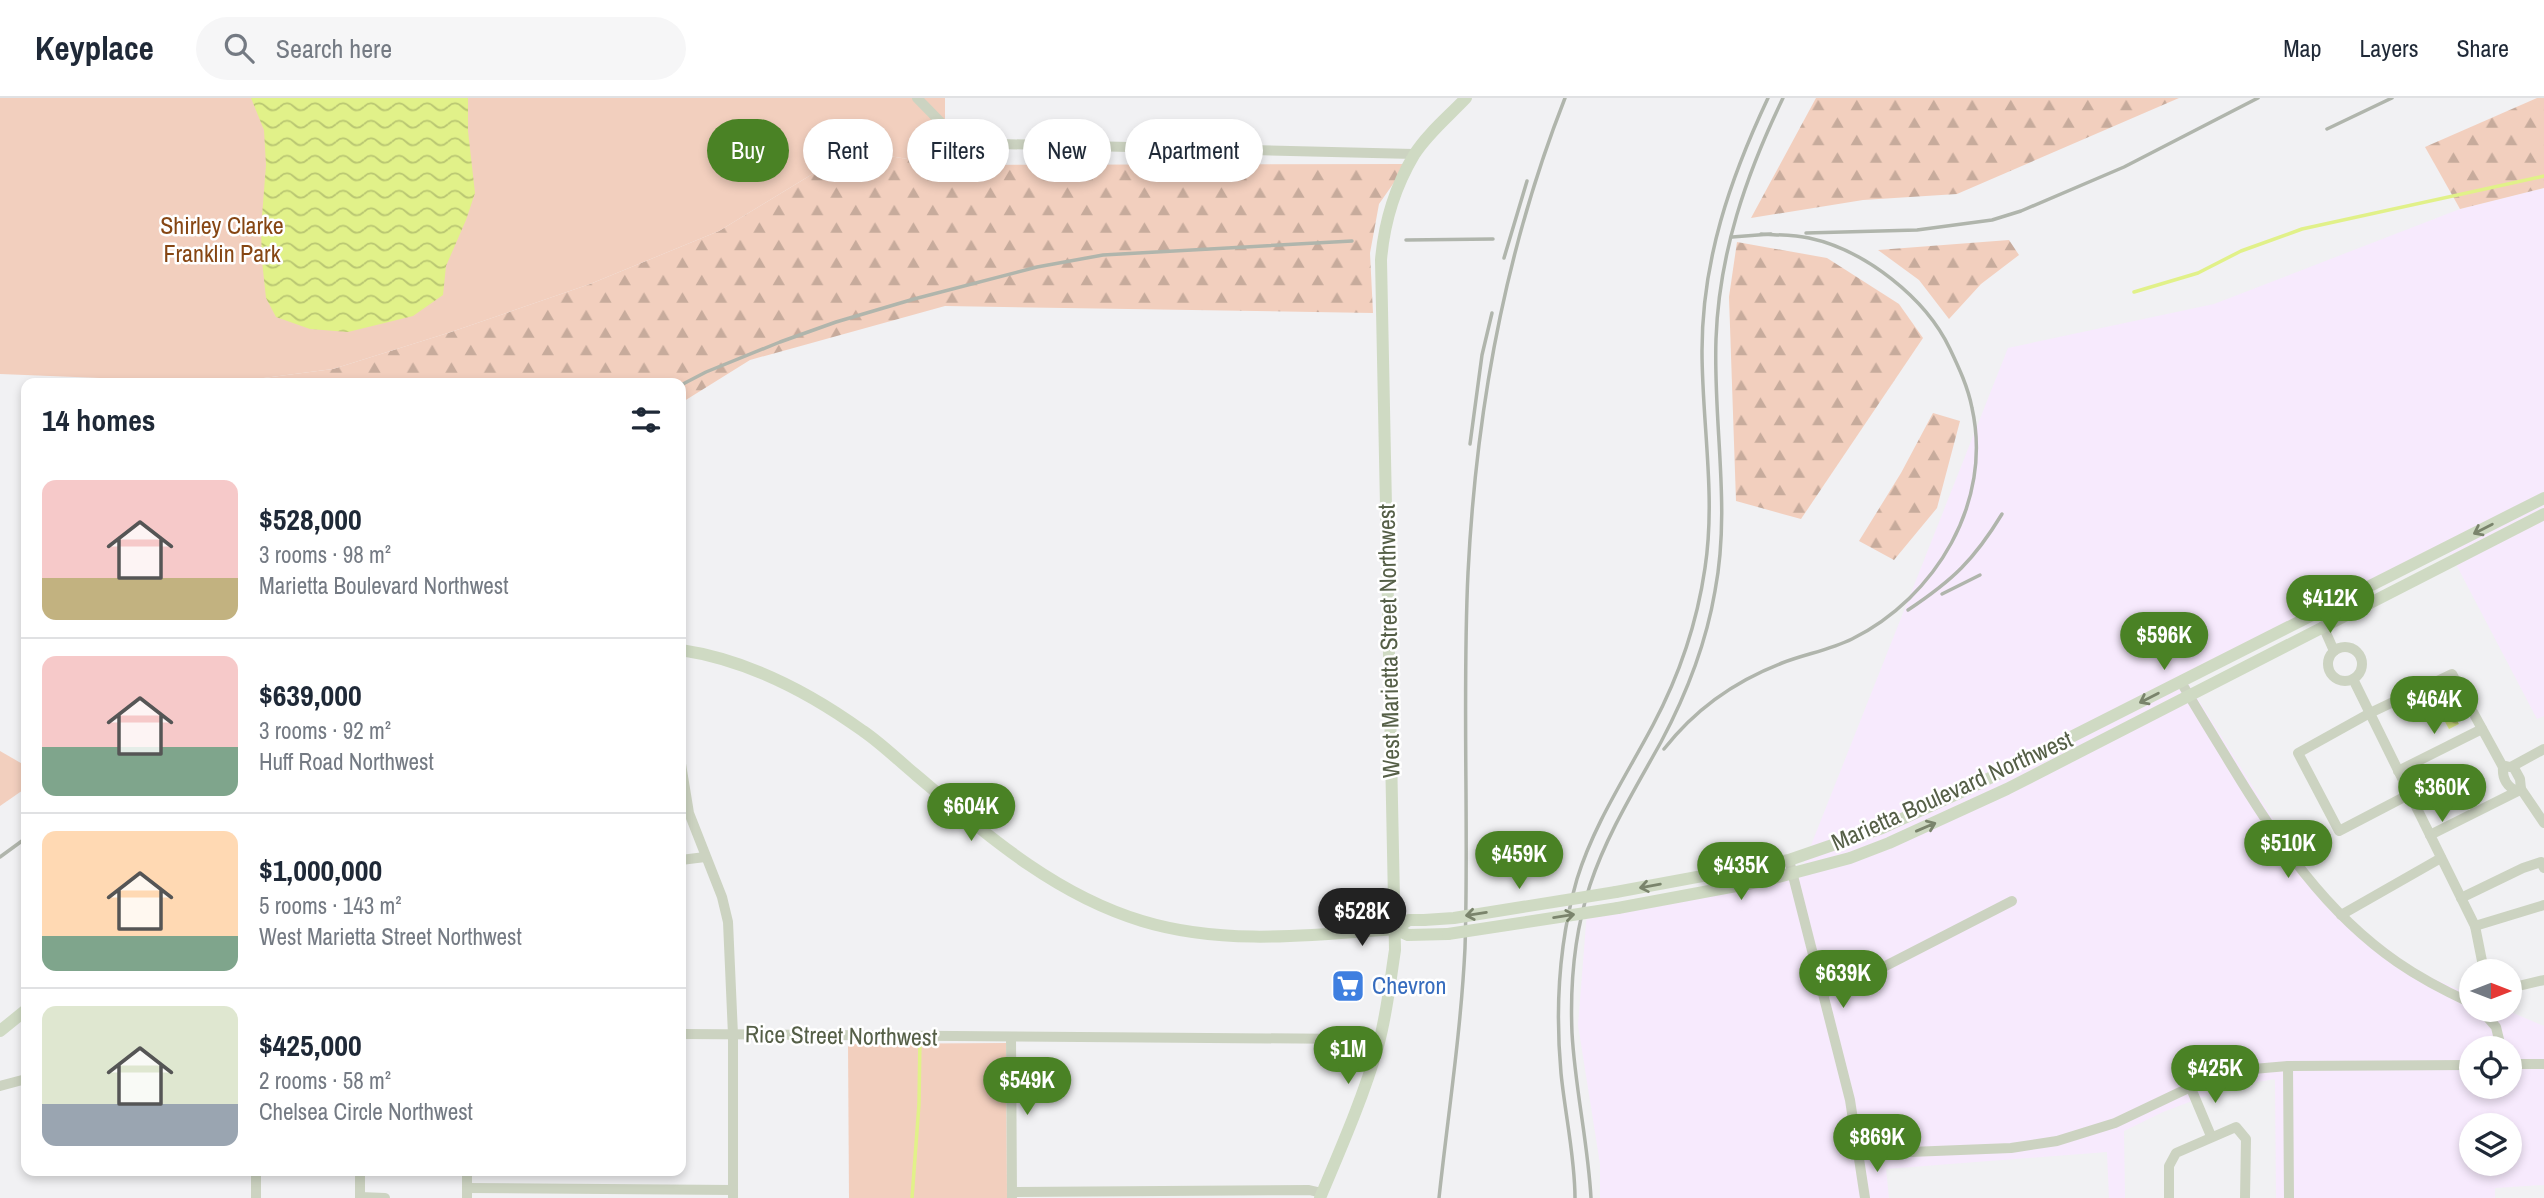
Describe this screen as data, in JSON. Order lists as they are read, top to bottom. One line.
{"streets":{"main road":["West Marietta Street Northwest","Marietta Boulevard Northwest"],"street":["Rice Street Northwest"]},"crossings":[["West Marietta Street Northwest","Marietta Boulevard Northwest"],["West Marietta Street Northwest","Rice Street Northwest"]],"parks":["Shirley Clarke Franklin Park"],"places":{"supermarket":["Chevron"]},"north":"right","page":{"header":"Keyplace","search":"Search here","nav":["Map","Layers","Share"],"chip":["Buy","Rent","Filters","New","Apartment"],"heading":"14 homes","list":[{"name":"$528,000","note":"3 rooms · 98 m² · Marietta Boulevard Northwest"},{"name":"$639,000","note":"3 rooms · 92 m² · Huff Road Northwest"},{"name":"$1,000,000","note":"5 rooms · 143 m² · West Marietta Street Northwest"},{"name":"$425,000","note":"2 rooms · 58 m² · Chelsea Circle Northwest"}],"price":["$412K","$596K","$464K","$360K","$604K","$510K","$459K","$435K","$528K","$639K","$1M","$425K","$549K","$869K"]}}
